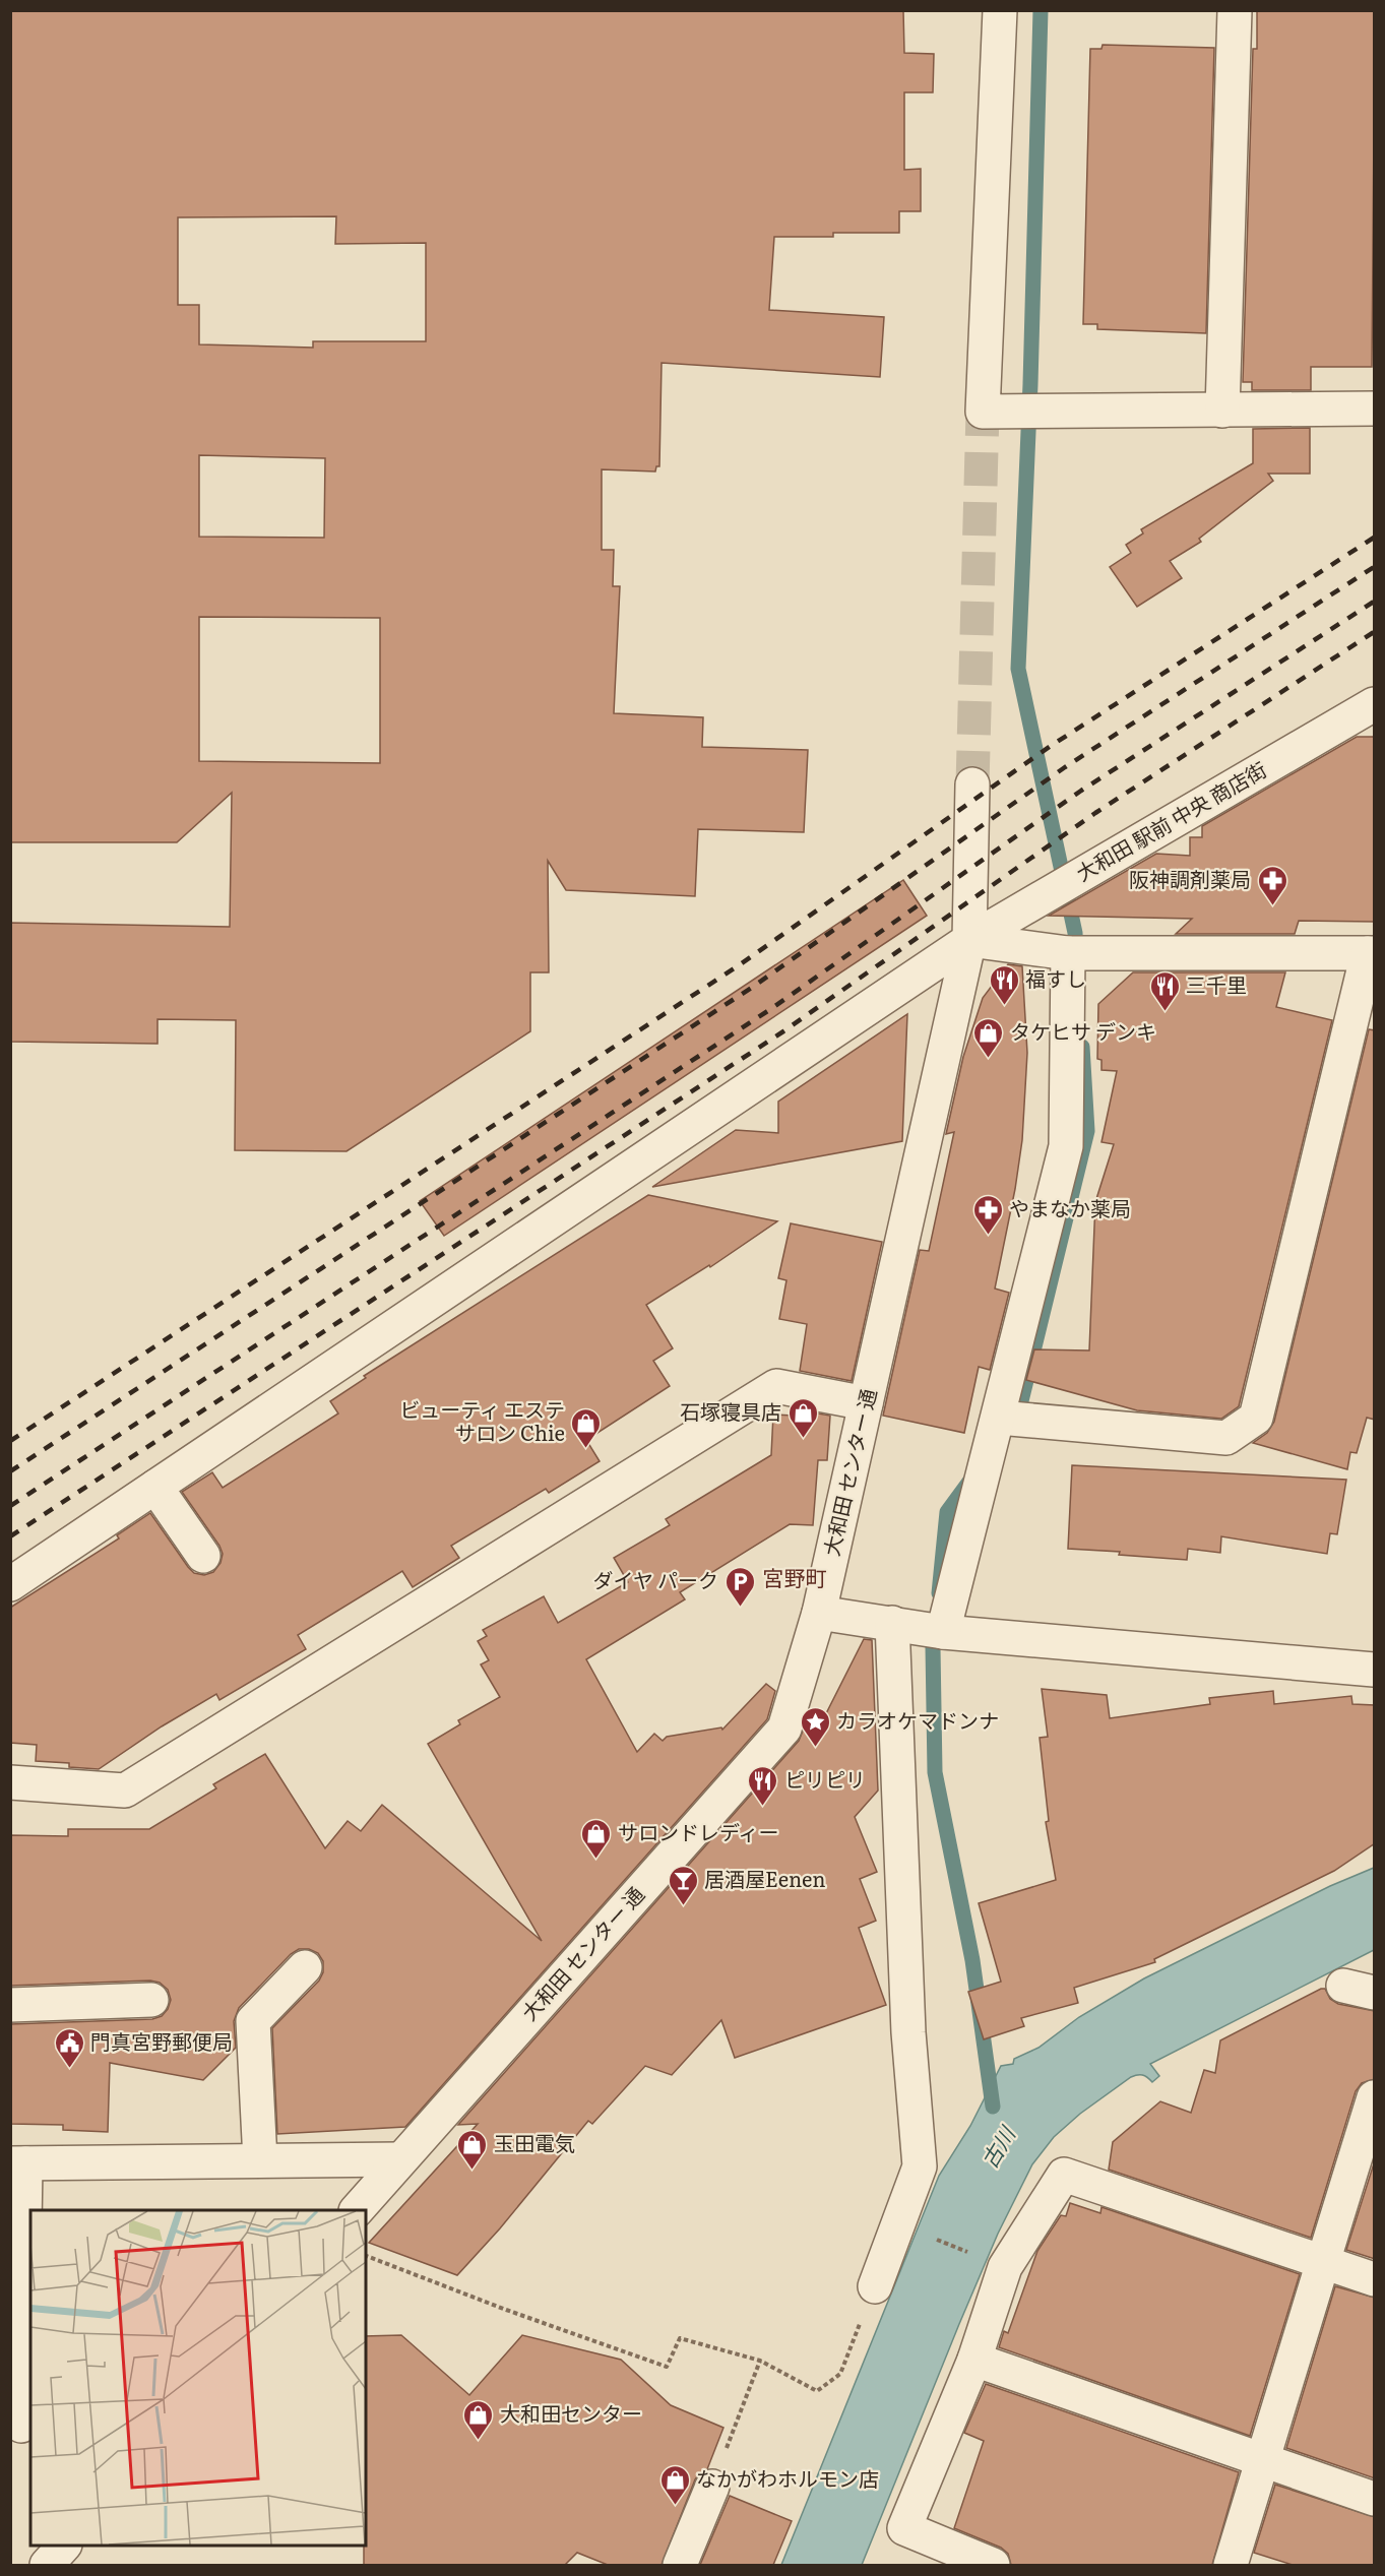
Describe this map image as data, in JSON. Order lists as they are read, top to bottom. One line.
{"streets":{"street":["大和田 駅前 中央 商店街","大和田 センター 通"]},"crossings":[["大和田 駅前 中央 商店街","大和田 センター 通"]],"districts":["宮野町"],"water":["古川"],"places":{"pharmacy":["阪神調剤薬局","やまなか薬局"],"restaurant":["福すし","三千里","ピリピリ"],"shop":["タケヒサ デンキ","石塚寝具店","ビューティ エステ サロン Chie","サロンドレディー","玉田電気","大和田センター","なかがわホルモン店"],"parking":["ダイヤ パーク"],"place":["カラオケマドンナ"],"bar":["居酒屋Eenen"],"public building":["門真宮野郵便局"]}}
